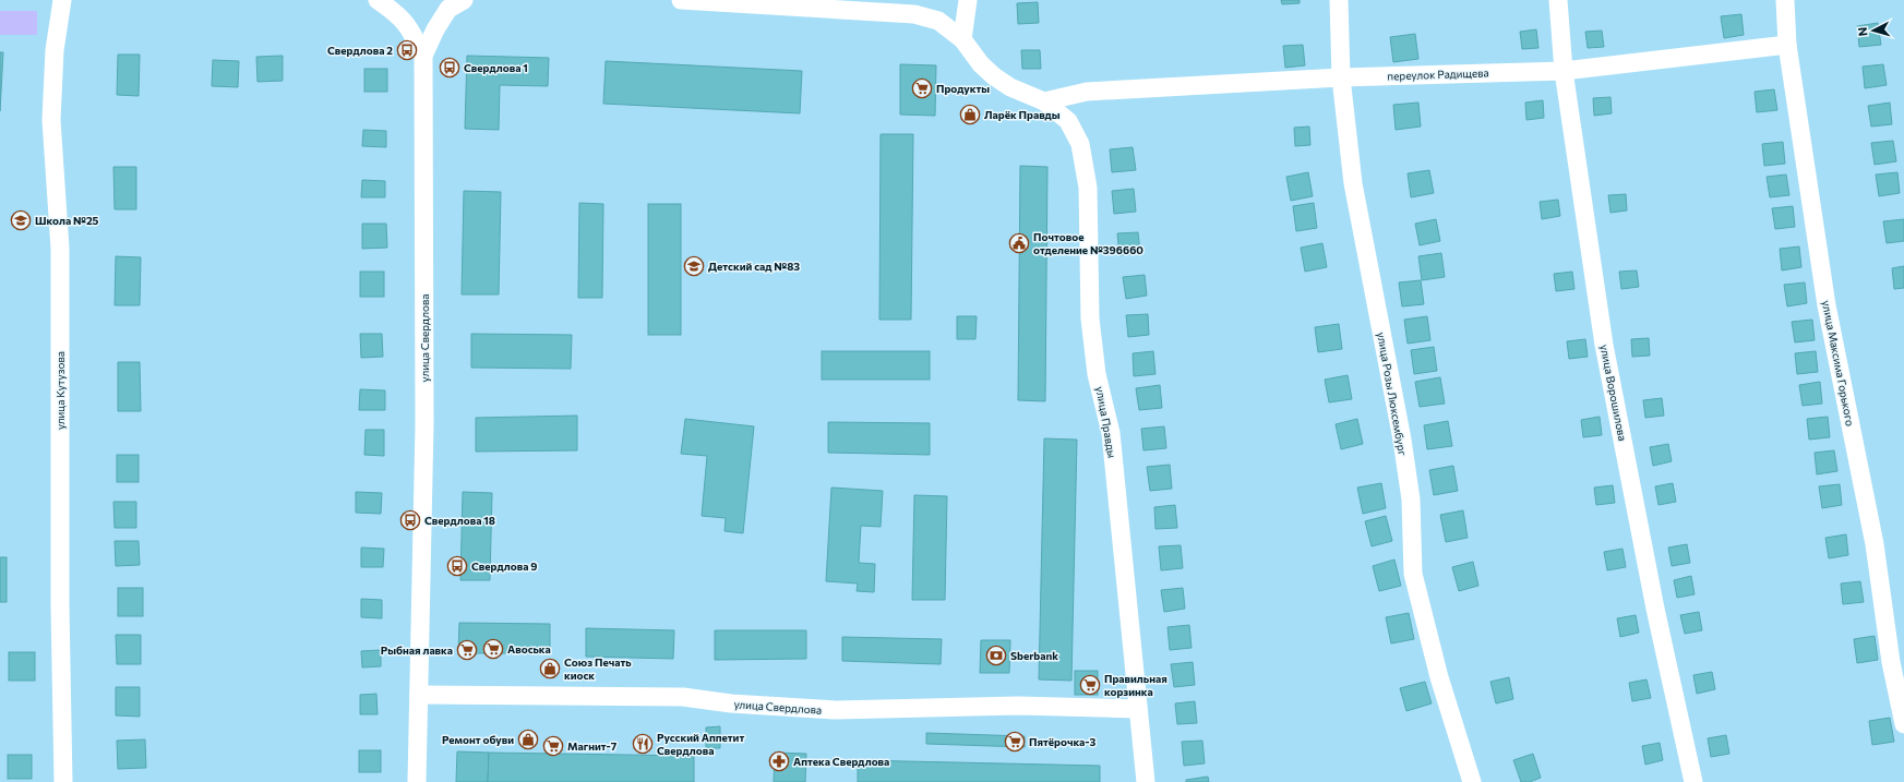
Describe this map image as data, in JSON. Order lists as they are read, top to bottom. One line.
{"streets":{"street":["переулок Радищева","улица Свердлова","улица Максима Горького","улица Кутузова","улица Ворошилова","улица Розы Люксембург","улица Правды"]},"crossings":[["переулок Радищева","улица Максима Горького"],["переулок Радищева","улица Ворошилова"],["переулок Радищева","улица Розы Люксембург"],["переулок Радищева","улица Правды"],["улица Свердлова","улица Правды"]],"places":{"bus stop":["Свердлова 2","Свердлова 1","Свердлова 18","Свердлова 9"],"supermarket":["Продукты","Авоська","Рыбная лавка","Правильная корзинка","Пятёрочка-3","Магнит-7"],"shop":["Ларёк Правды","Союз Печать киоск","Ремонт обуви"],"school or university":["Школа №25","Детский сад №83"],"public building":["Почтовое отделение №396660"],"bank":["Sberbank"],"restaurant":["Русский Аппетит Свердлова"],"pharmacy":["Аптека Свердлова"]},"north":"left"}
